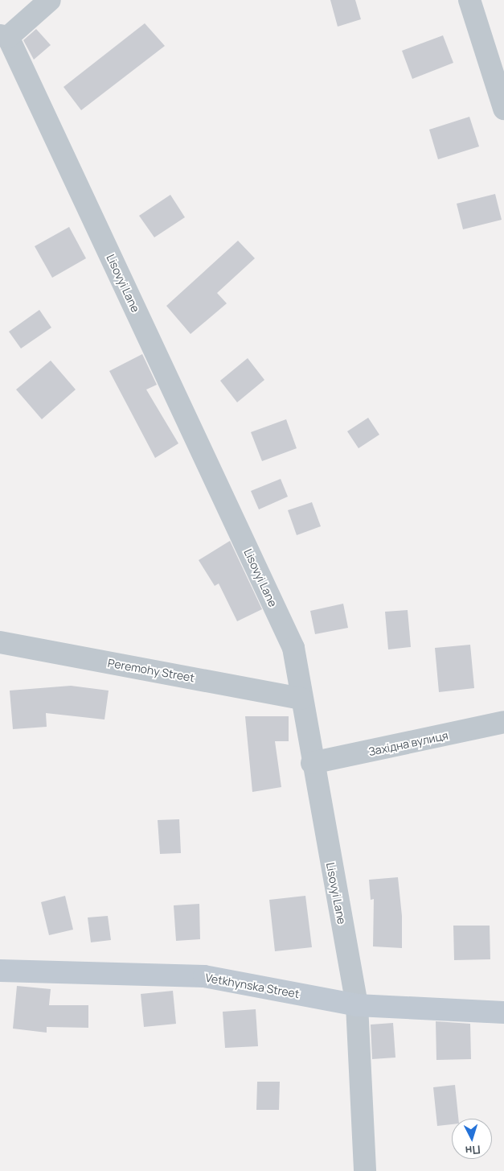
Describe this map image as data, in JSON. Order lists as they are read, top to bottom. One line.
{"streets":{"main road":["Vetkhynska Street"],"street":["Lisovyi Lane","Peremohy Street","Західна вулиця"]},"crossings":[["Lisovyi Lane","Peremohy Street"],["Lisovyi Lane","Західна вулиця"],["Lisovyi Lane","Vetkhynska Street"]],"north":"bottom"}
